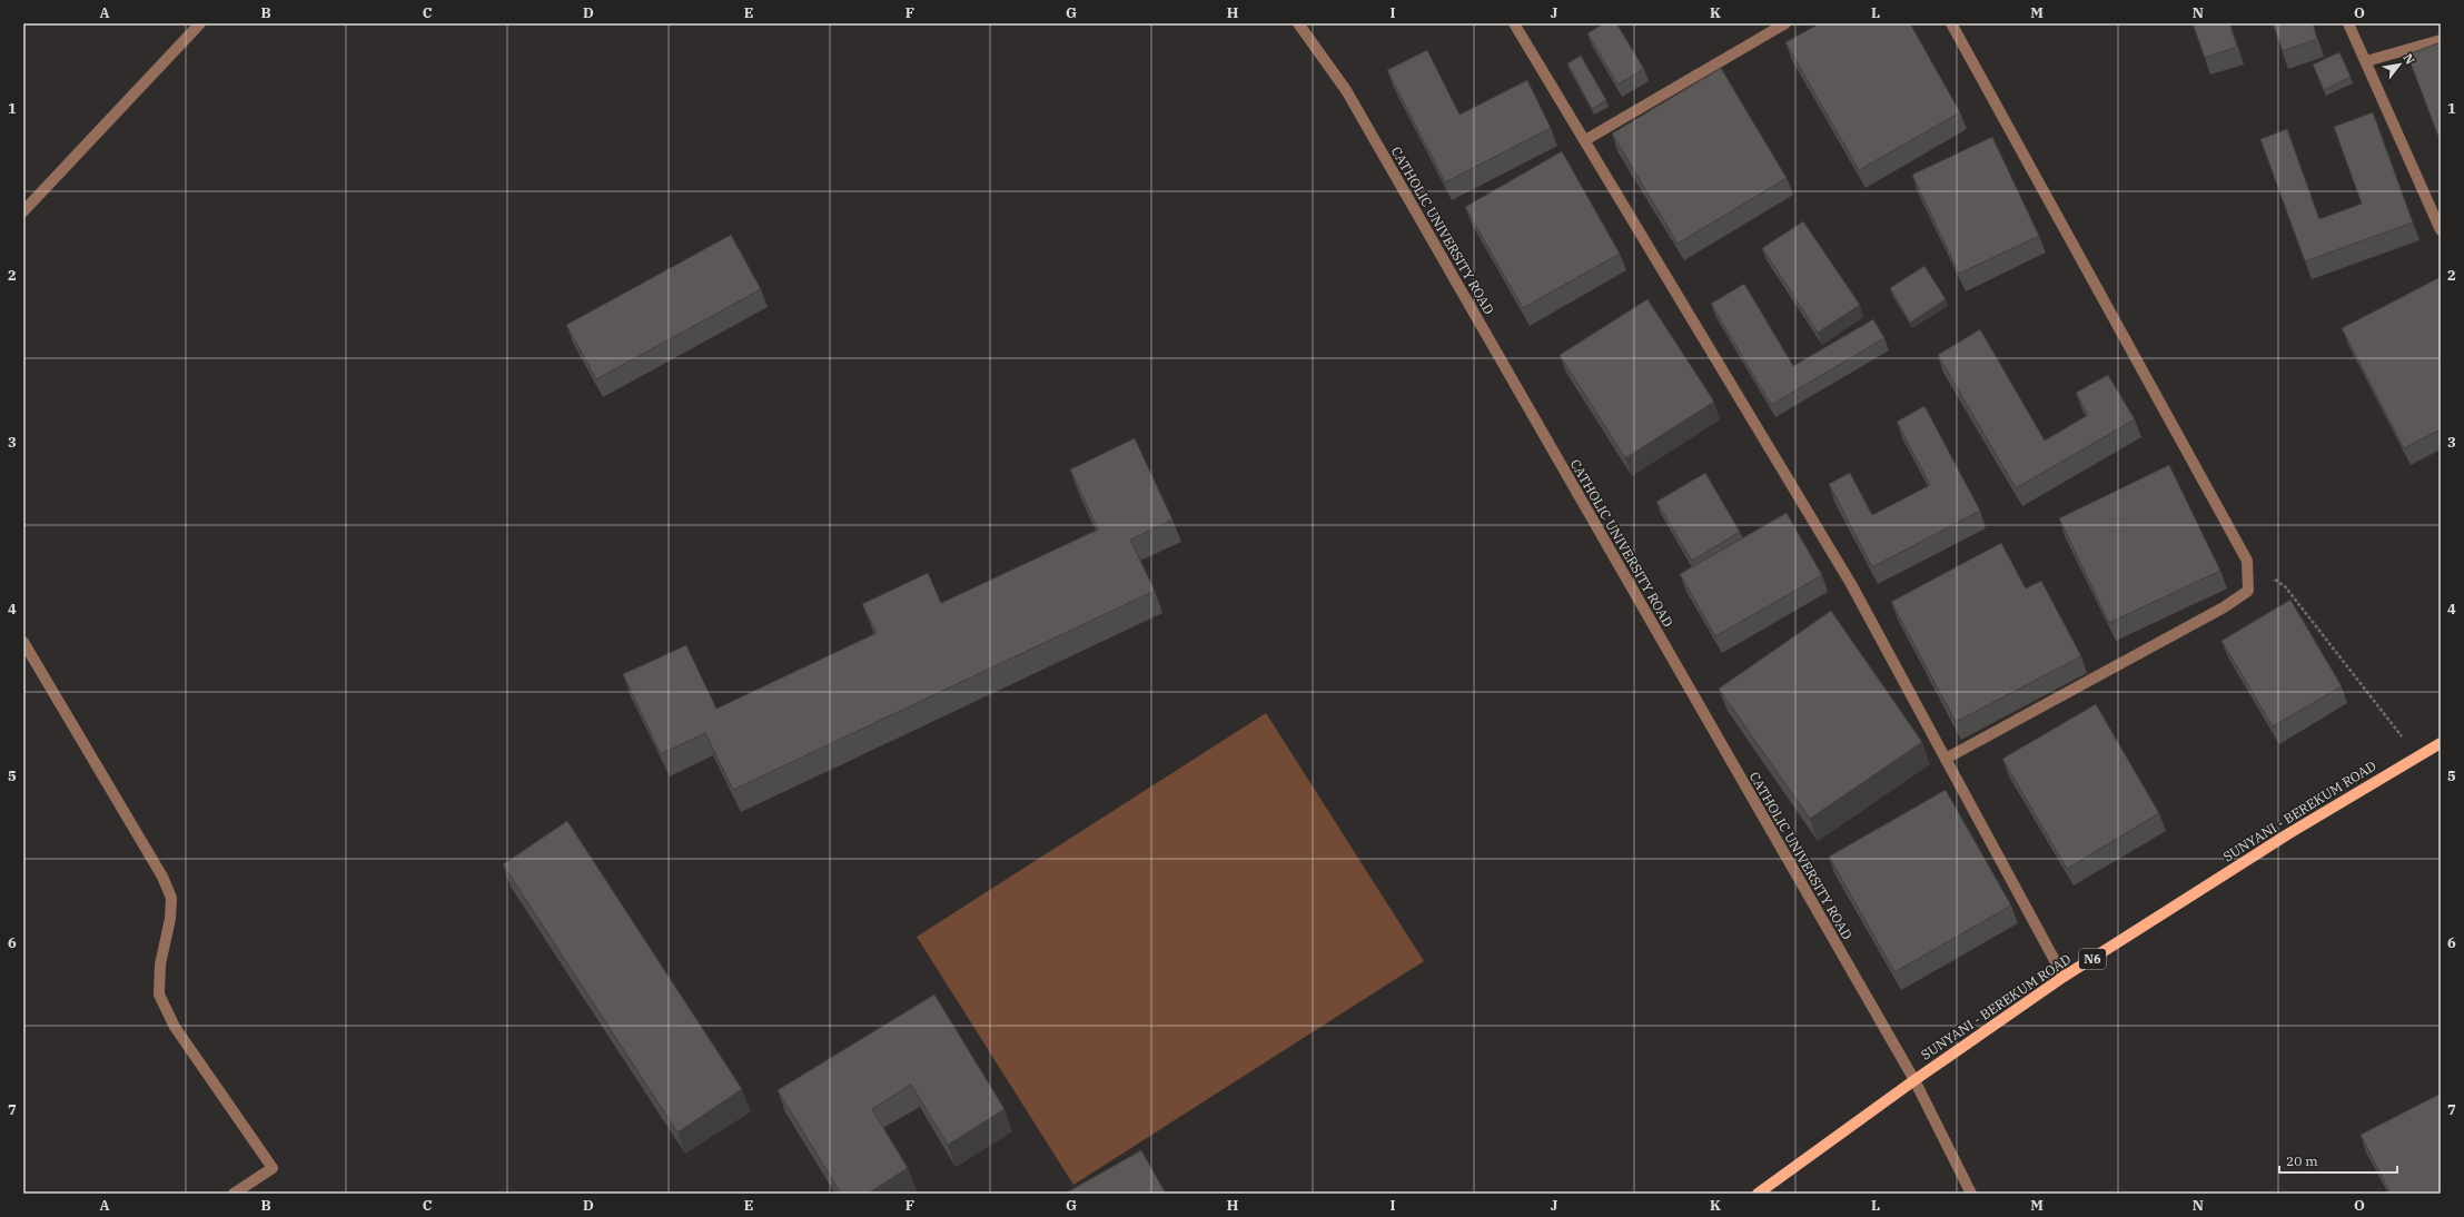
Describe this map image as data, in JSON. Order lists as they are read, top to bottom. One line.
{"streets":{"main road":["SUNYANI - BEREKUM ROAD","N6"],"street":["CATHOLIC UNIVERSITY ROAD"]},"crossings":[["CATHOLIC UNIVERSITY ROAD","SUNYANI - BEREKUM ROAD"]],"scale_bar":"20 m","north":"top right","grid":{"columns":["A","B","C","D","E","F","G","H","I","J","K","L","M","N","O"],"rows":["1","2","3","4","5","6","7"]}}
